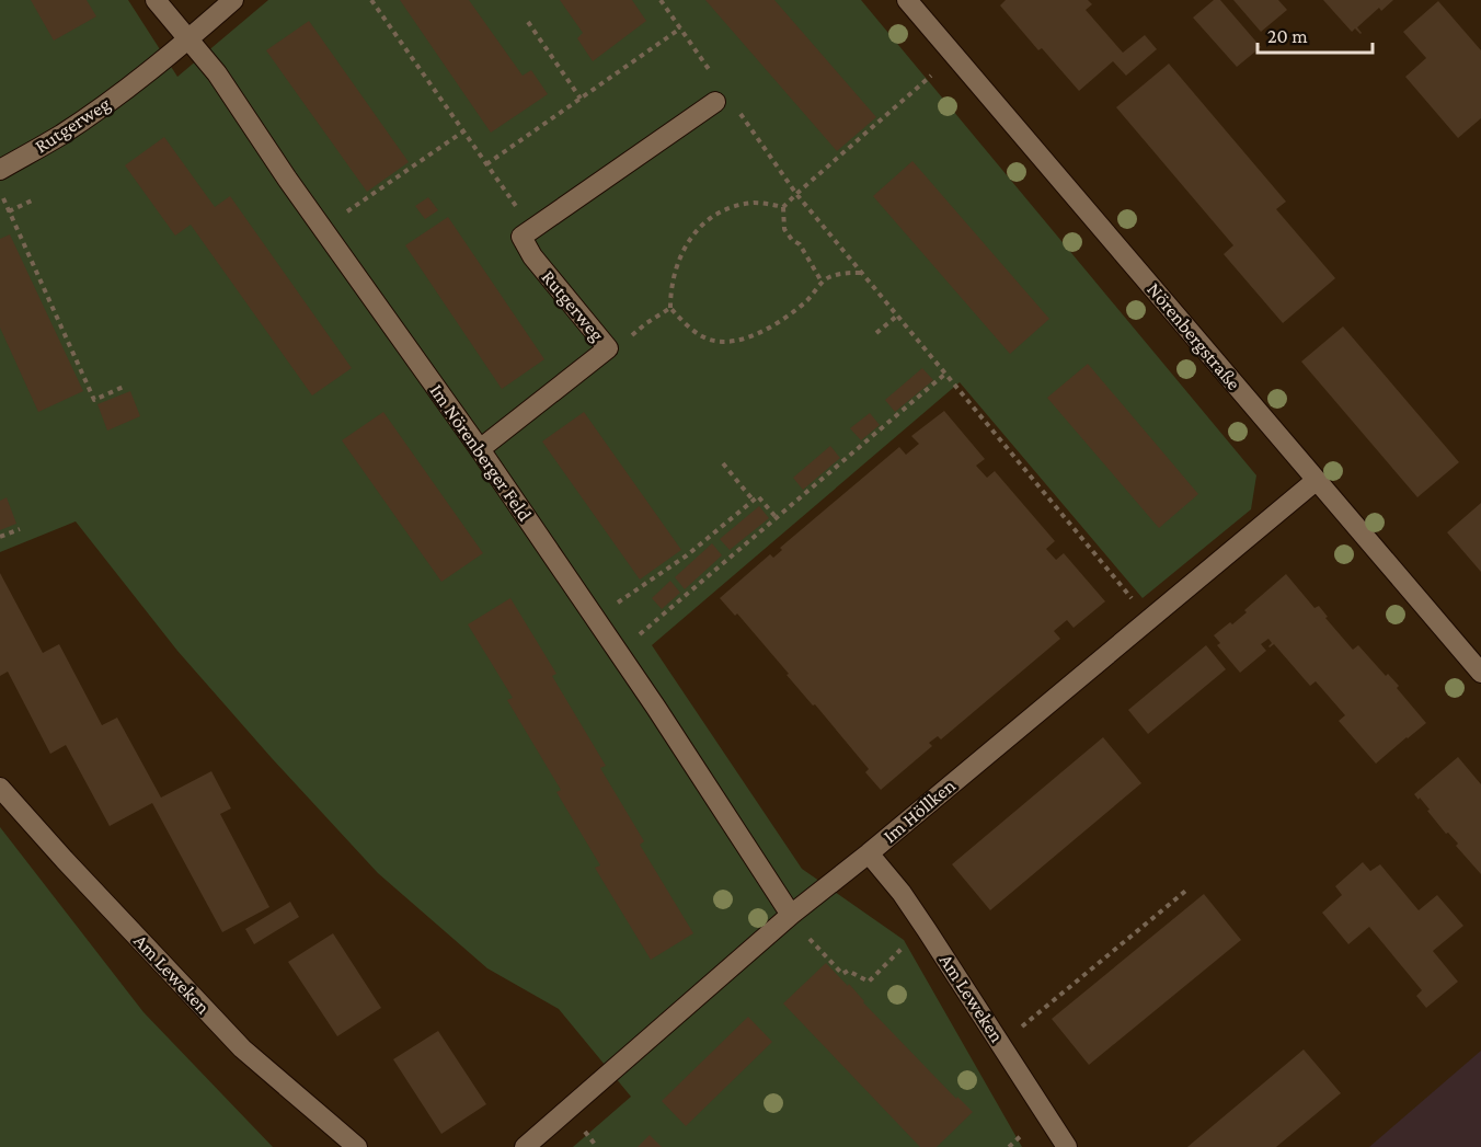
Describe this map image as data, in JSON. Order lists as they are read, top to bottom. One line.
{"streets":{"street":["Rutgerweg","Nörenbergstraße","Im Nörenberger Feld","Im Höllken","Am Leweken"]},"crossings":[["Rutgerweg","Im Nörenberger Feld"],["Nörenbergstraße","Im Höllken"],["Im Nörenberger Feld","Im Höllken"],["Im Höllken","Am Leweken"]],"scale_bar":"20 m"}
